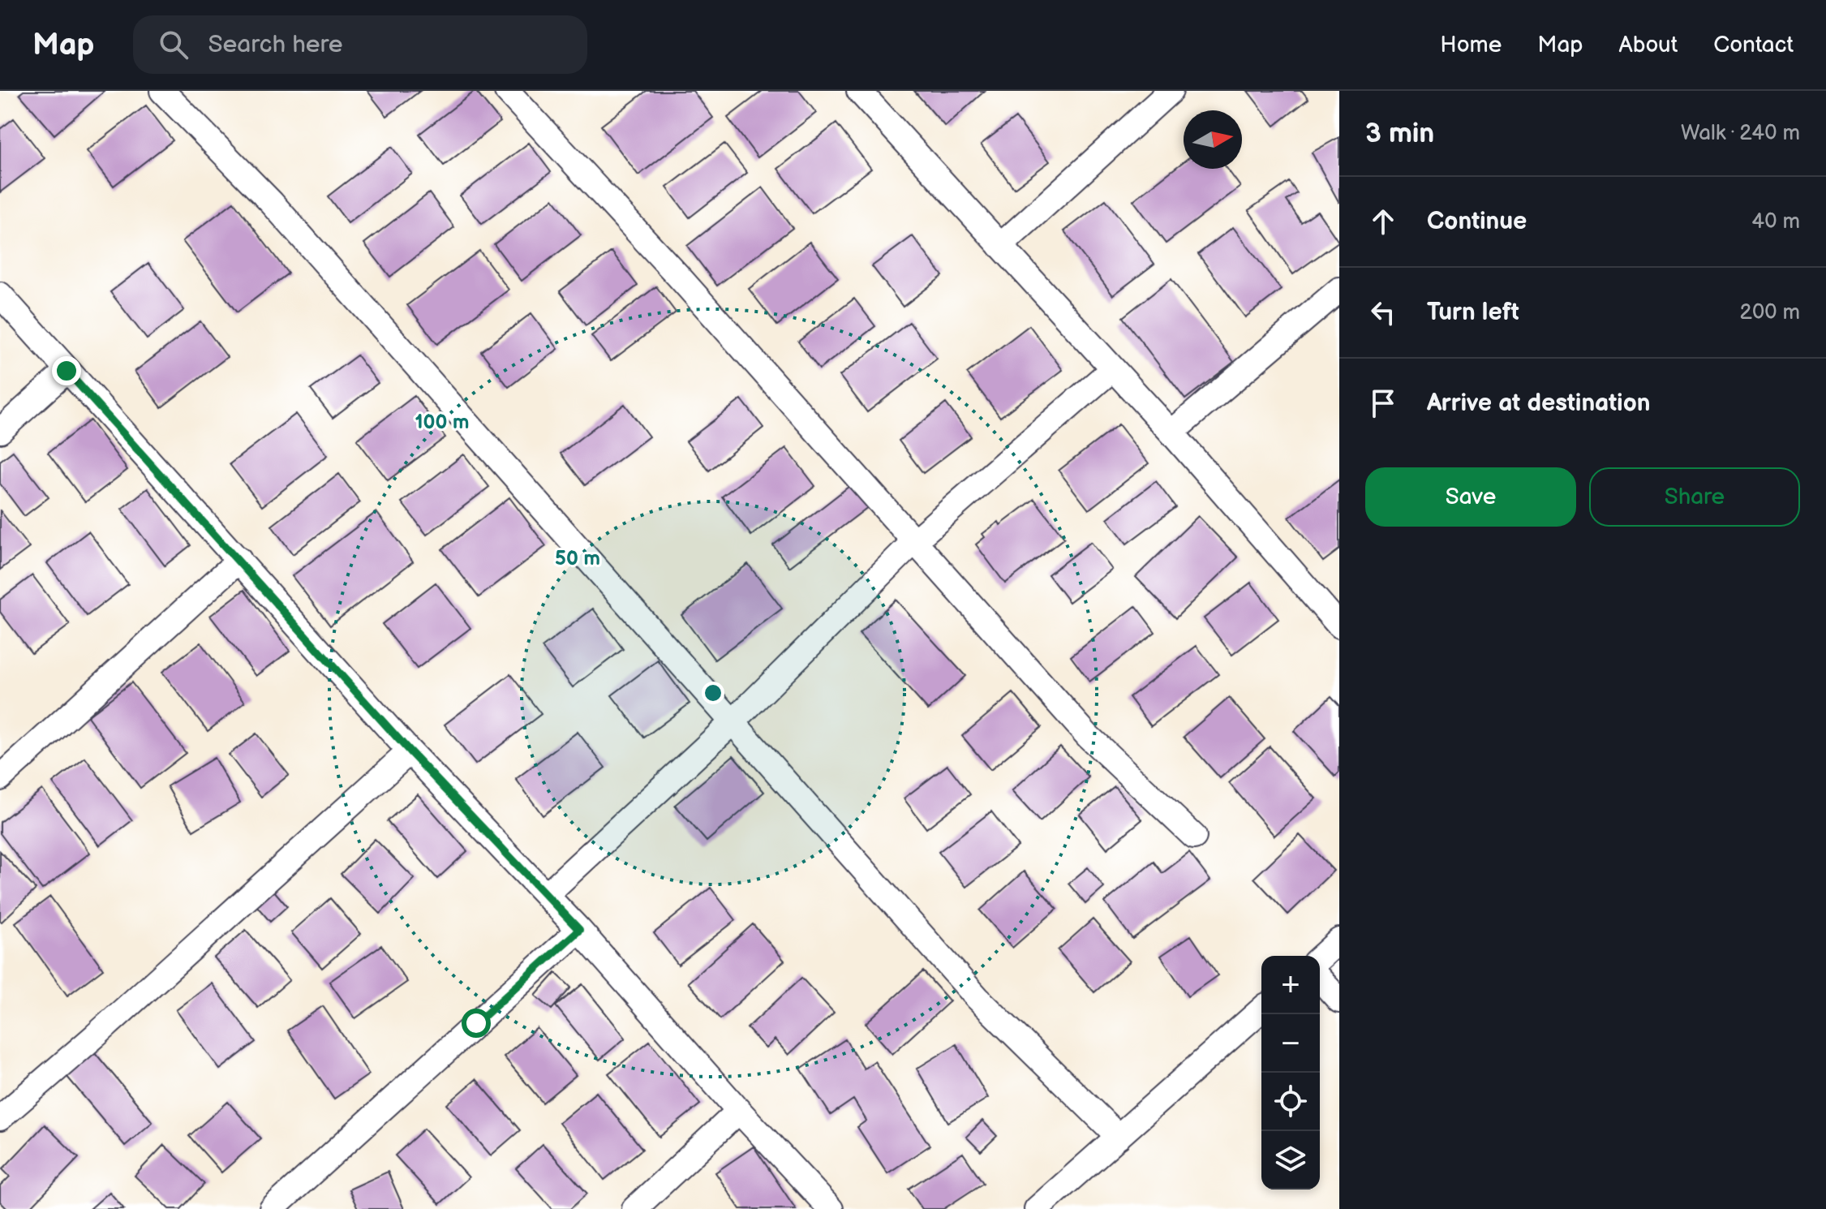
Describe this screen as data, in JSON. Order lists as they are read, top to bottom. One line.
{"north":"right","page":{"header":"Map","search":"Search here","nav":["Home","Map","About","Contact"],"heading":["3 min","Walk · 240 m"],"list":[["Continue","40 m"],["Turn left","200 m"],"Arrive at destination"],"buttons":["Save","Share"],"map_buttons":["+","−"]},"rings":["100 m","50 m"]}
